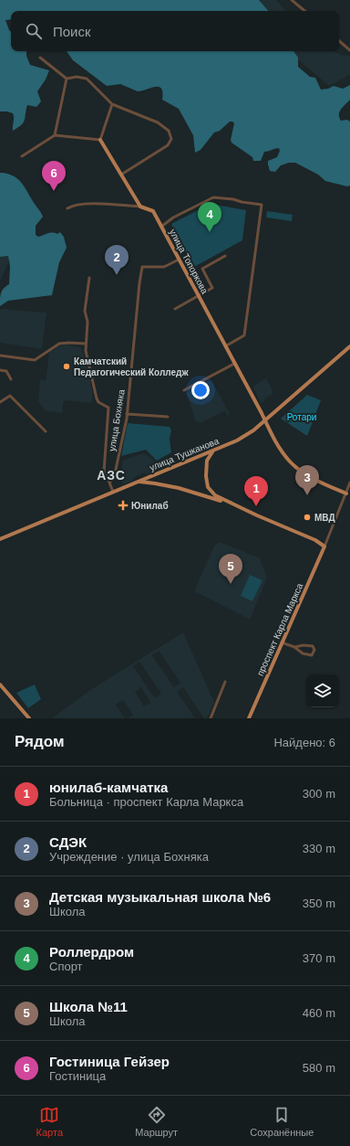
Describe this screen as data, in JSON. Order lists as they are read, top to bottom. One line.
{"streets":{"main road":["улица Топоркова","улица Тушканова","проспект Карла Маркса"],"street":["улица Бохняка"]},"crossings":[["улица Топоркова","улица Бохняка"],["улица Топоркова","улица Тушканова"],["улица Топоркова","проспект Карла Маркса"],["улица Бохняка","улица Тушканова"]],"districts":["АЗС"],"parks":["Ротари"],"places":{"other":["Камчатский Педагогический Колледж","МВД"],"health":["Юнилаб"]},"page":{"search":"Поиск","pins":["6","4","2","3","1","5"],"heading":["Рядом","Найдено: 6"],"list":[{"mark":"1","name":"юнилаб-камчатка","note":"Больница · проспект Карла Маркса","value":"300 m"},{"mark":"2","name":"СДЭК","note":"Учреждение · улица Бохняка","value":"330 m"},{"mark":"3","name":"Детская музыкальная школа №6","note":"Школа","value":"350 m"},{"mark":"4","name":"Роллердром","note":"Спорт","value":"370 m"},{"mark":"5","name":"Школа №11","note":"Школа","value":"460 m"},{"mark":"6","name":"Гостиница Гейзер","note":"Гостиница","value":"580 m"}],"nav":["Карта","Маршрут","Сохранённые"]}}
